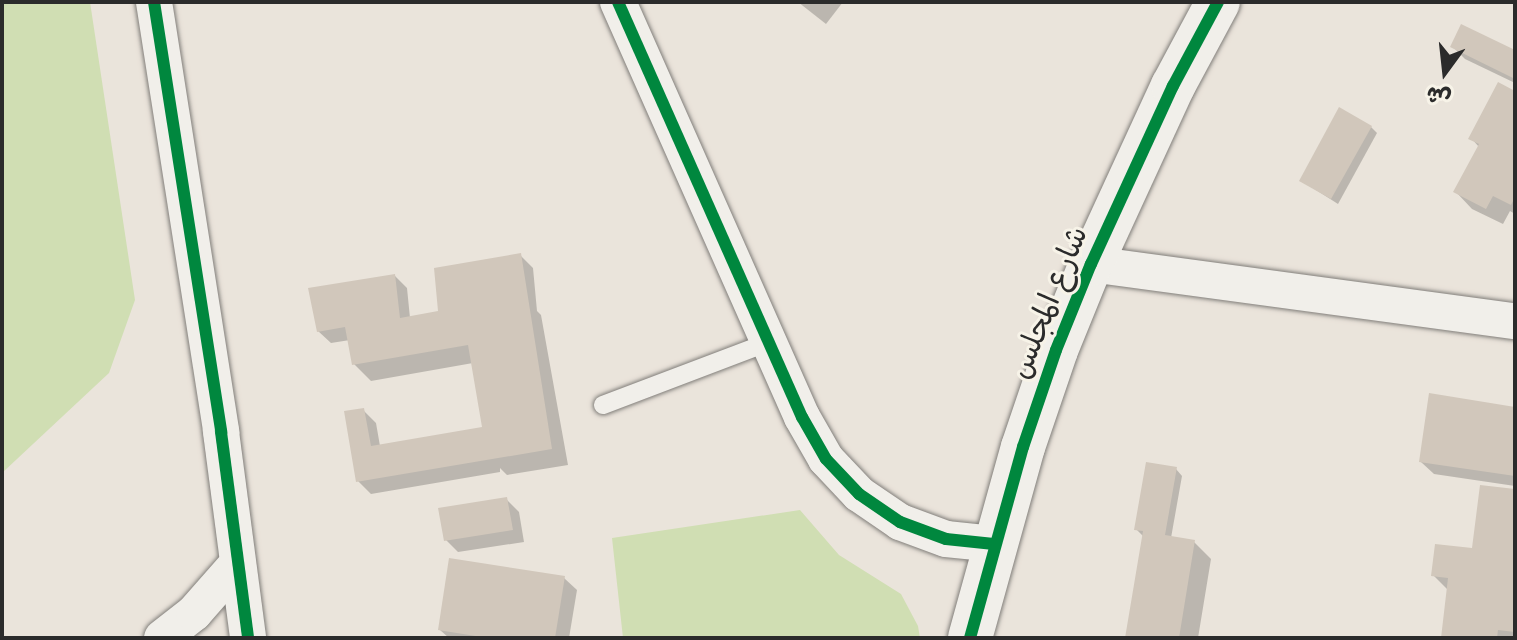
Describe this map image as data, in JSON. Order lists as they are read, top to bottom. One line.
{"streets":{"street":["شارع المجلس"]},"north":"bottom"}
